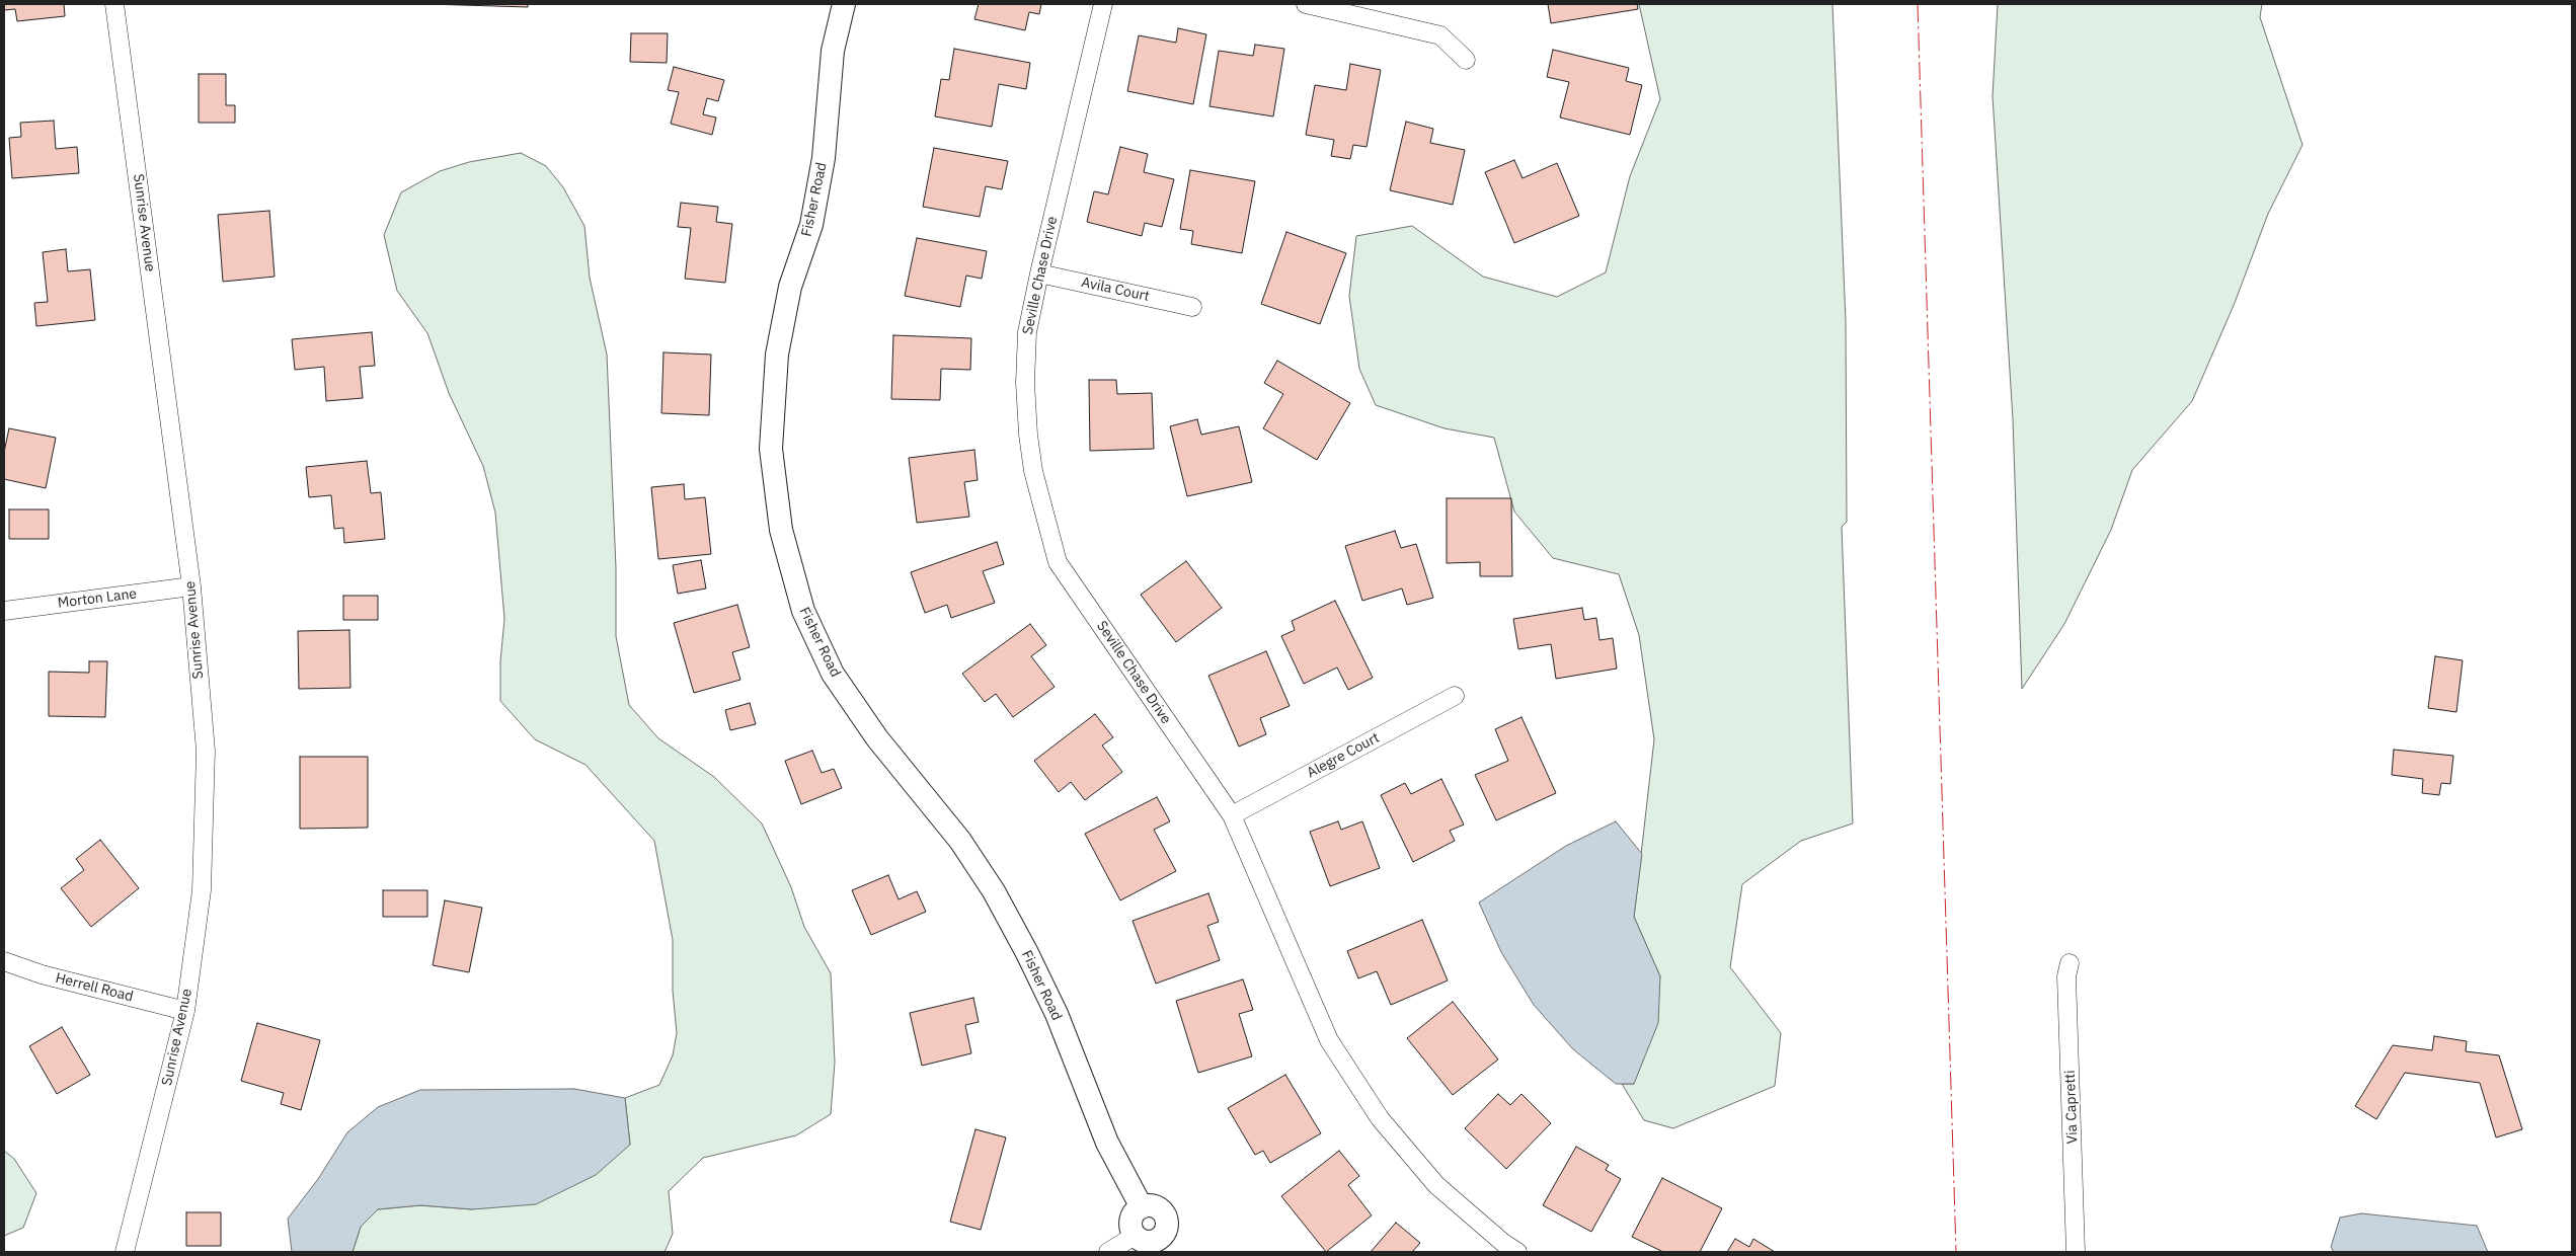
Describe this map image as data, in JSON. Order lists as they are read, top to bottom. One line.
{"streets":{"street":["Fisher Road","Sunrise Avenue","Seville Chase Drive","Avila Court","Morton Lane","Alegre Court","Herrell Road","Via Capretti"]},"crossings":[["Sunrise Avenue","Morton Lane"],["Sunrise Avenue","Herrell Road"],["Seville Chase Drive","Avila Court"],["Seville Chase Drive","Alegre Court"]]}
